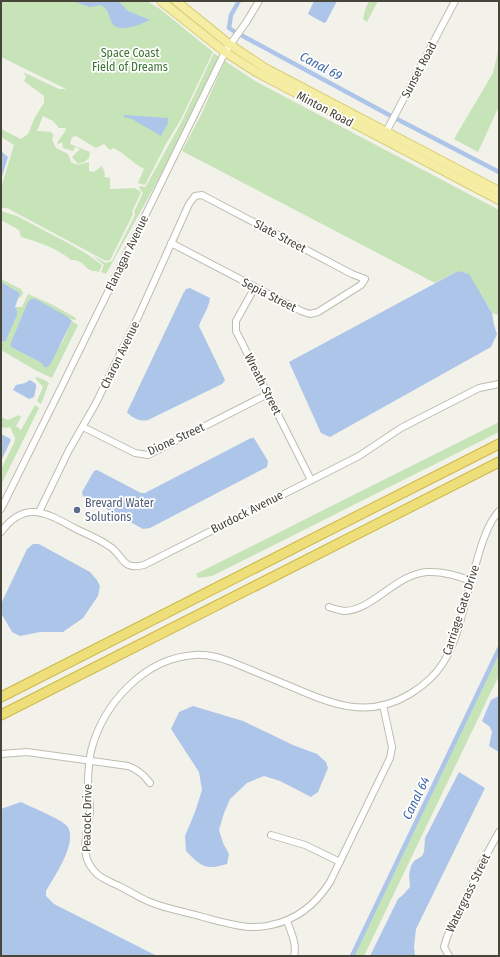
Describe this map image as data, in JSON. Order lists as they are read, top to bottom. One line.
{"streets":{"main road":["Minton Road"],"street":["Sunset Road","Slate Street","Flanagan Avenue","Sepia Street","Charon Avenue","Wreath Street","Dione Street","Burdock Avenue","Carriage Gate Drive","Peacock Drive","Watergrass Street"]},"crossings":[["Sunset Road","Minton Road"],["Minton Road","Flanagan Avenue"],["Slate Street","Sepia Street"],["Slate Street","Charon Avenue"],["Sepia Street","Charon Avenue"],["Sepia Street","Wreath Street"],["Charon Avenue","Dione Street"],["Charon Avenue","Burdock Avenue"],["Wreath Street","Dione Street"],["Wreath Street","Burdock Avenue"],["Carriage Gate Drive","Peacock Drive"]],"water":["Canal 69","Canal 64"],"parks":["Space Coast Field of Dreams"],"places":["Brevard Water Solutions"]}
